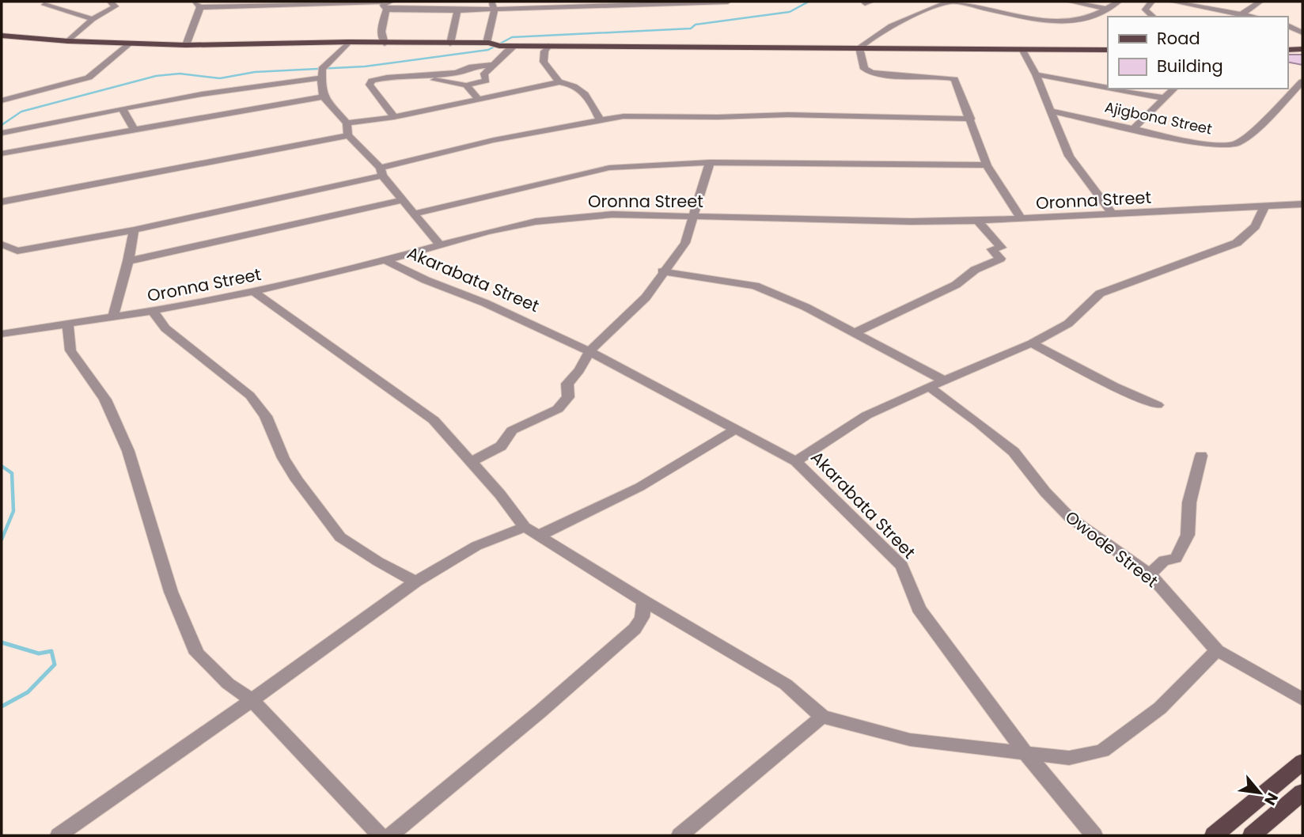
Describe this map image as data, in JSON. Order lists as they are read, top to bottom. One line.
{"streets":{"street":["Ajigbona Street","Oronna Street","Akarabata Street","Owode Street"]},"crossings":[["Oronna Street","Akarabata Street"]],"legend":["Road","Building"],"north":"bottom right"}
